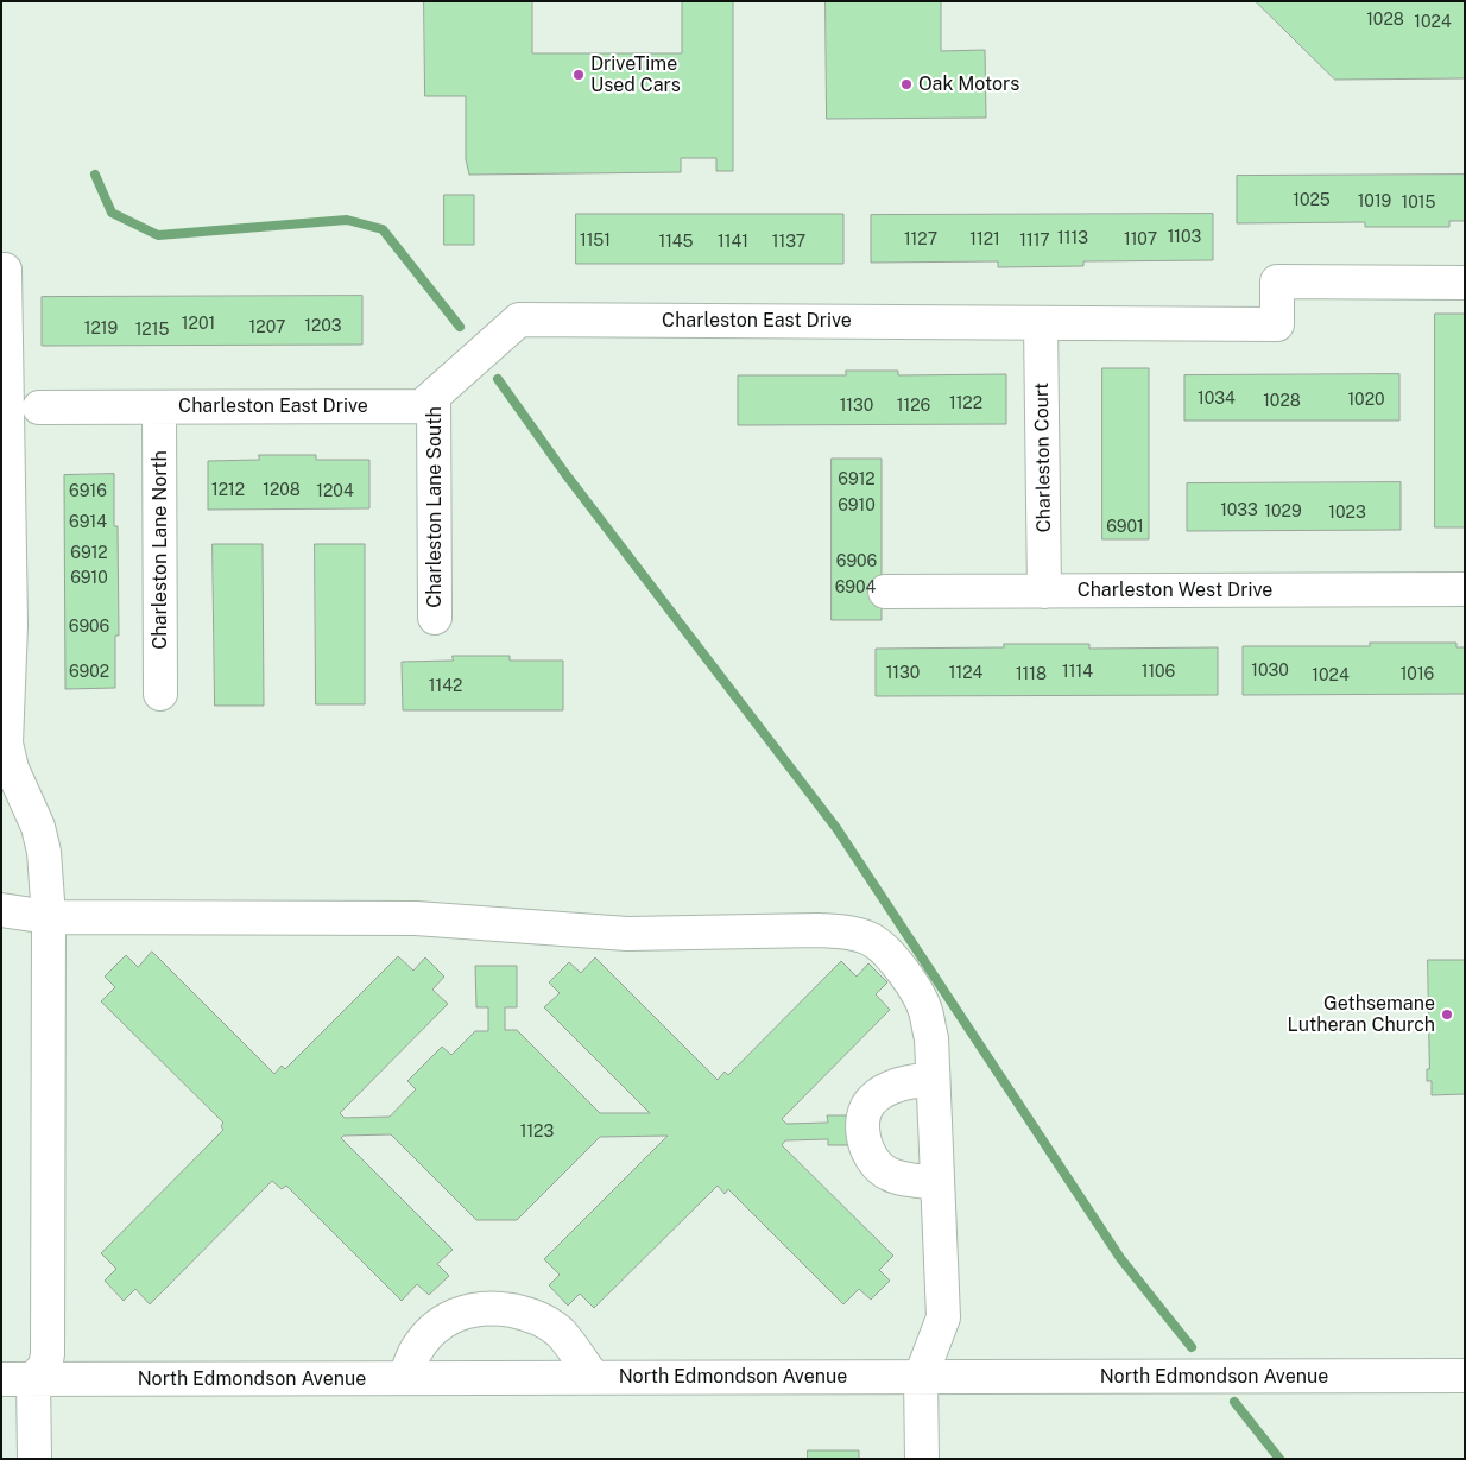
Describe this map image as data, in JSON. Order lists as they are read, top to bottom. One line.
{"streets":{"street":["Charleston East Drive","Charleston Court","Charleston Lane South","Charleston Lane North","Charleston West Drive","North Edmondson Avenue"]},"crossings":[["Charleston East Drive","Charleston Court"],["Charleston East Drive","Charleston Lane South"],["Charleston East Drive","Charleston Lane North"],["Charleston Court","Charleston West Drive"]],"places":["DriveTime Used Cars","Oak Motors","Gethsemane Lutheran Church"],"house_numbers":["1028","1024","1025","1019","1015","1103","1113","1127","1121","1107","1151","1117","1145","1141","1137","1201","1203","1207","1219","1215","1034","1020","1028","1122","1130","1126","6912","1212","1208","6916","1204","6910","1033","1029","1023","6914","6901","6912","6906","6910","6904","6906","1030","6902","1114","1106","1130","1124","1118","1016","1024","1142","1123"]}
